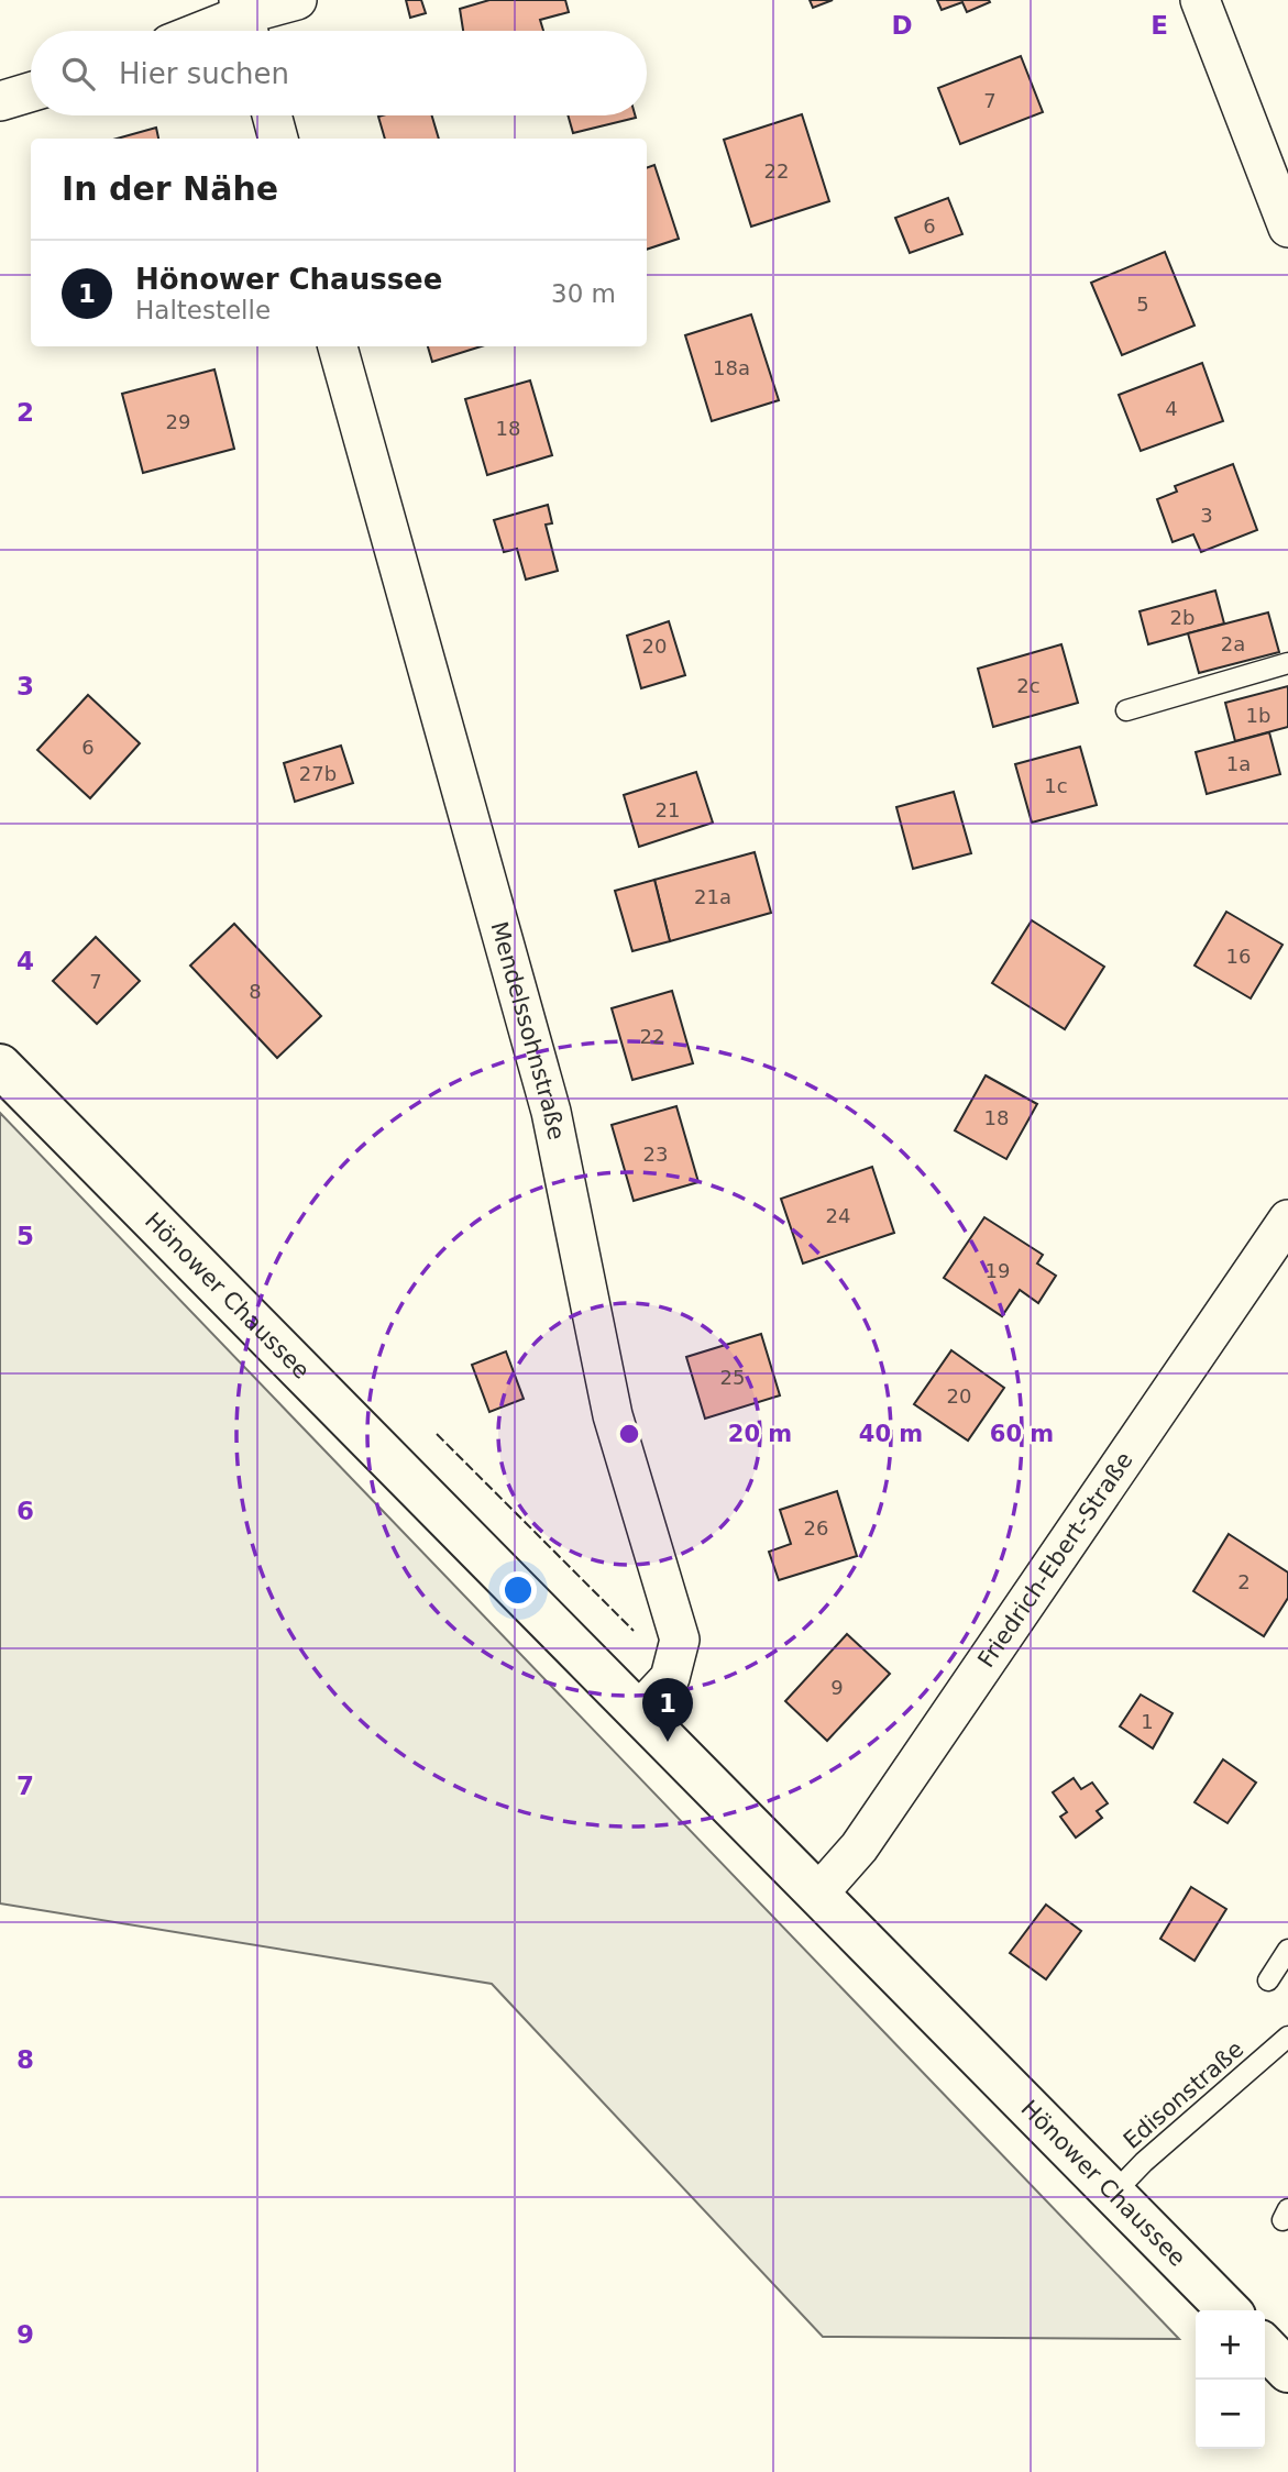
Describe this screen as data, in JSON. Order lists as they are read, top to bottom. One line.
{"streets":{"street":["Mendelssohnstraße","Hönower Chaussee","Friedrich-Ebert-Straße"],"lane":["Edisonstraße"]},"crossings":[["Mendelssohnstraße","Hönower Chaussee"],["Hönower Chaussee","Friedrich-Ebert-Straße"],["Hönower Chaussee","Edisonstraße"]],"house_numbers":["7","22","6","5","18a","4","29","18","3","2b","2a","20","2c","1b","6","1a","27b","1c","21","21a","16","7","8","22","18","23","24","19","25","20","26","2","9","1"],"page":{"search":"Hier suchen","heading":"In der Nähe","list":[{"mark":"1","name":"Hönower Chaussee","note":"Haltestelle","value":"30 m"}],"pins":"1","map_buttons":["+","−"]},"grid":{"columns":["D","E"],"rows":["2","3","4","5","6","7","8","9"]},"rings":["20 m","40 m","60 m"]}
